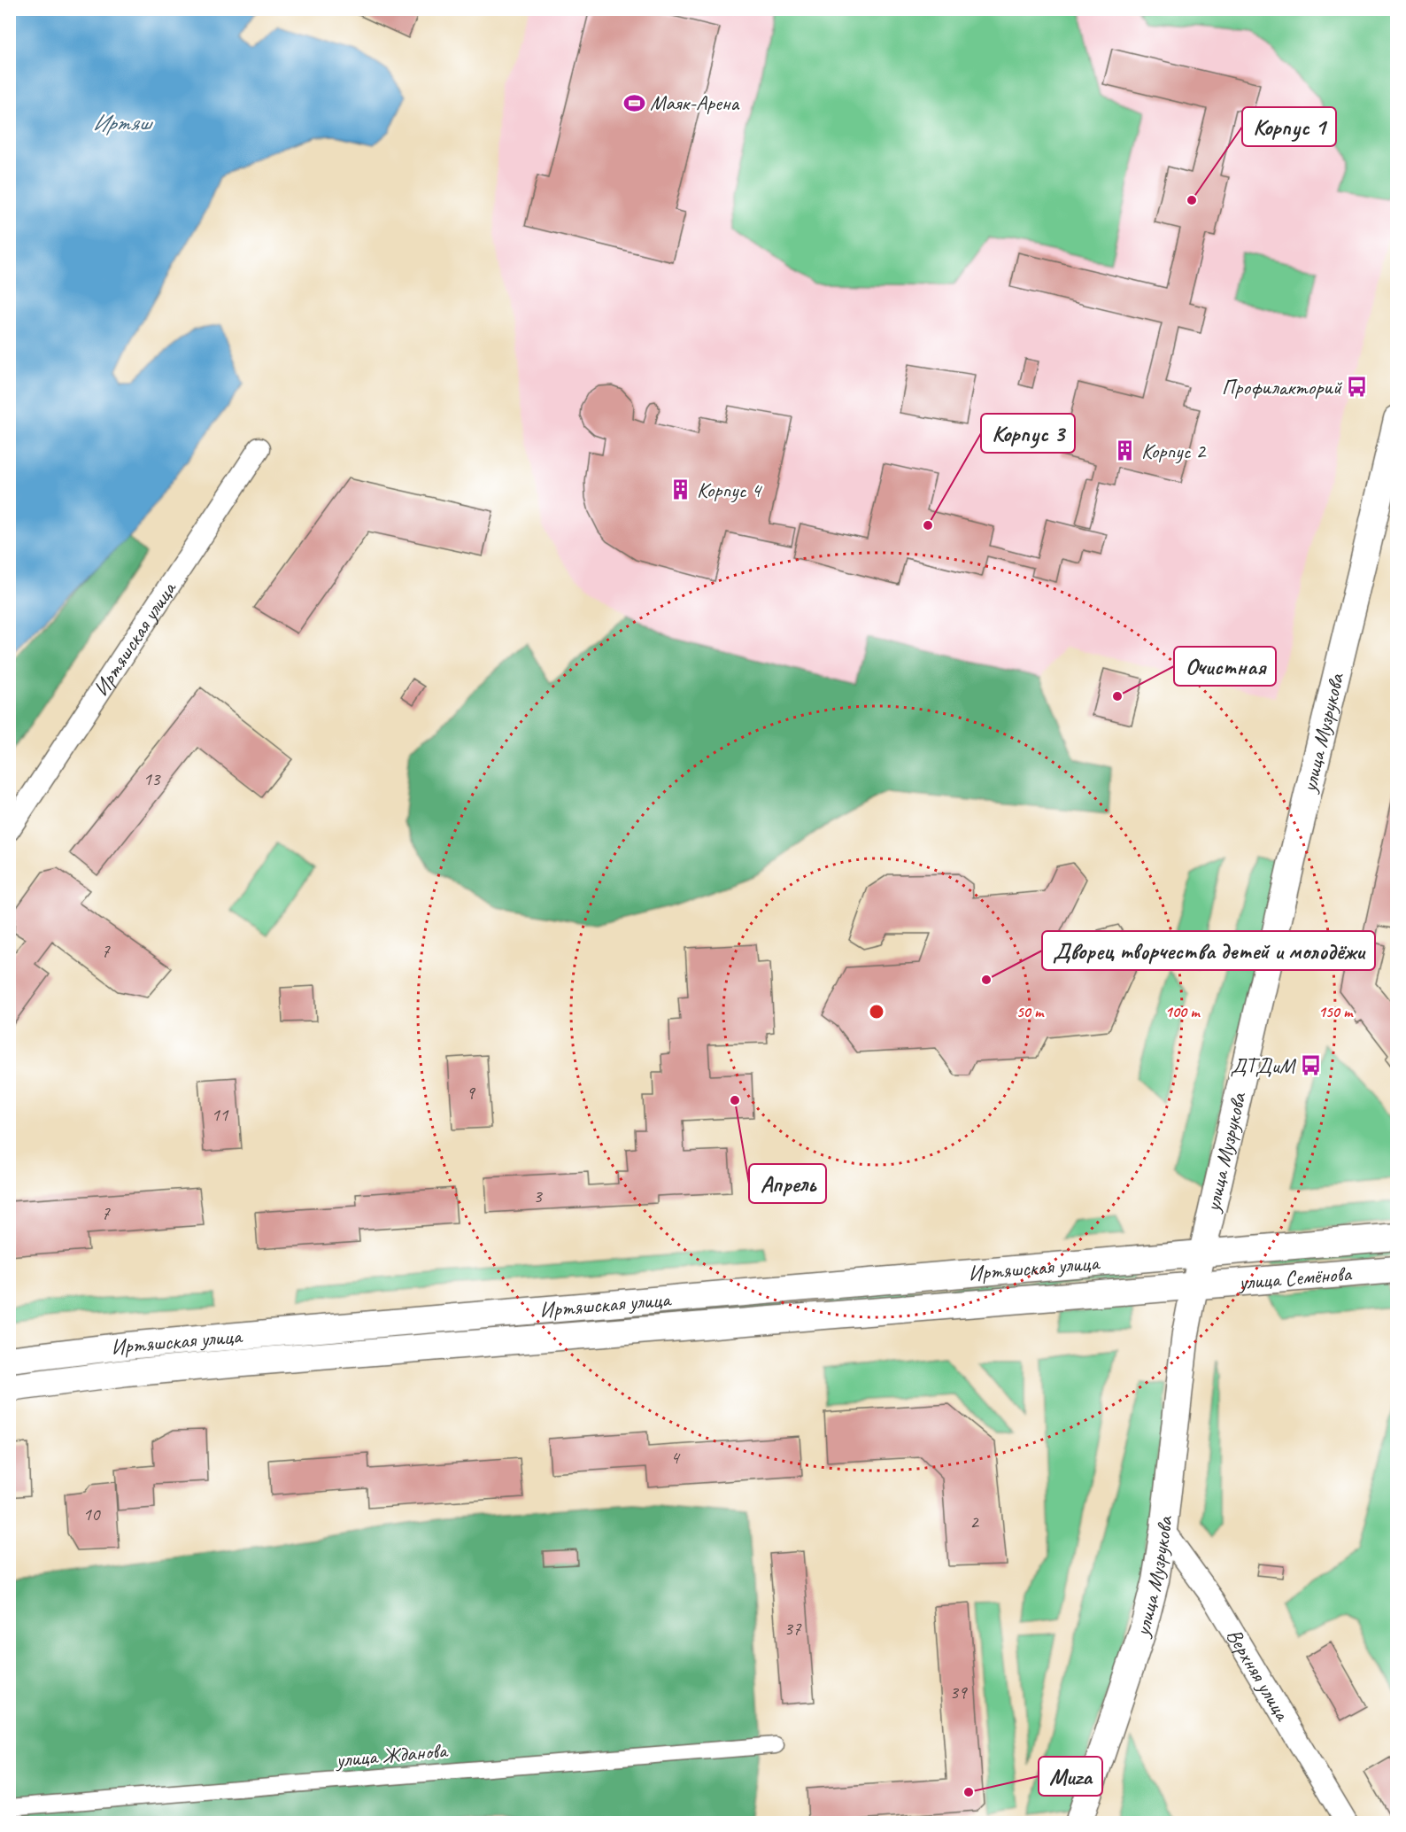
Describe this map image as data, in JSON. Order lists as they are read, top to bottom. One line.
{"streets":{"street":["Иртяшская улица","улица Музрукова","улица Семёнова","Верхняя улица","улица Жданова"]},"crossings":[["Иртяшская улица","улица Музрукова"],["Иртяшская улица","улица Семёнова"],["улица Музрукова","улица Семёнова"],["улица Музрукова","Верхняя улица"]],"water":["Иртяш"],"places":{"sports":["Маяк-Арена"],"other":["Корпус 1","Корпус 3","Очистная","Дворец творчества детей и молодёжи","Апрель","Muza"],"bus stop":["Профилакторий","ДТДиМ"],"building":["Корпус 2","Корпус 4"]},"house_numbers":["13","7","9","11","3","7","4","10","2","37","39"],"rings":["50 m","100 m","150 m"]}
